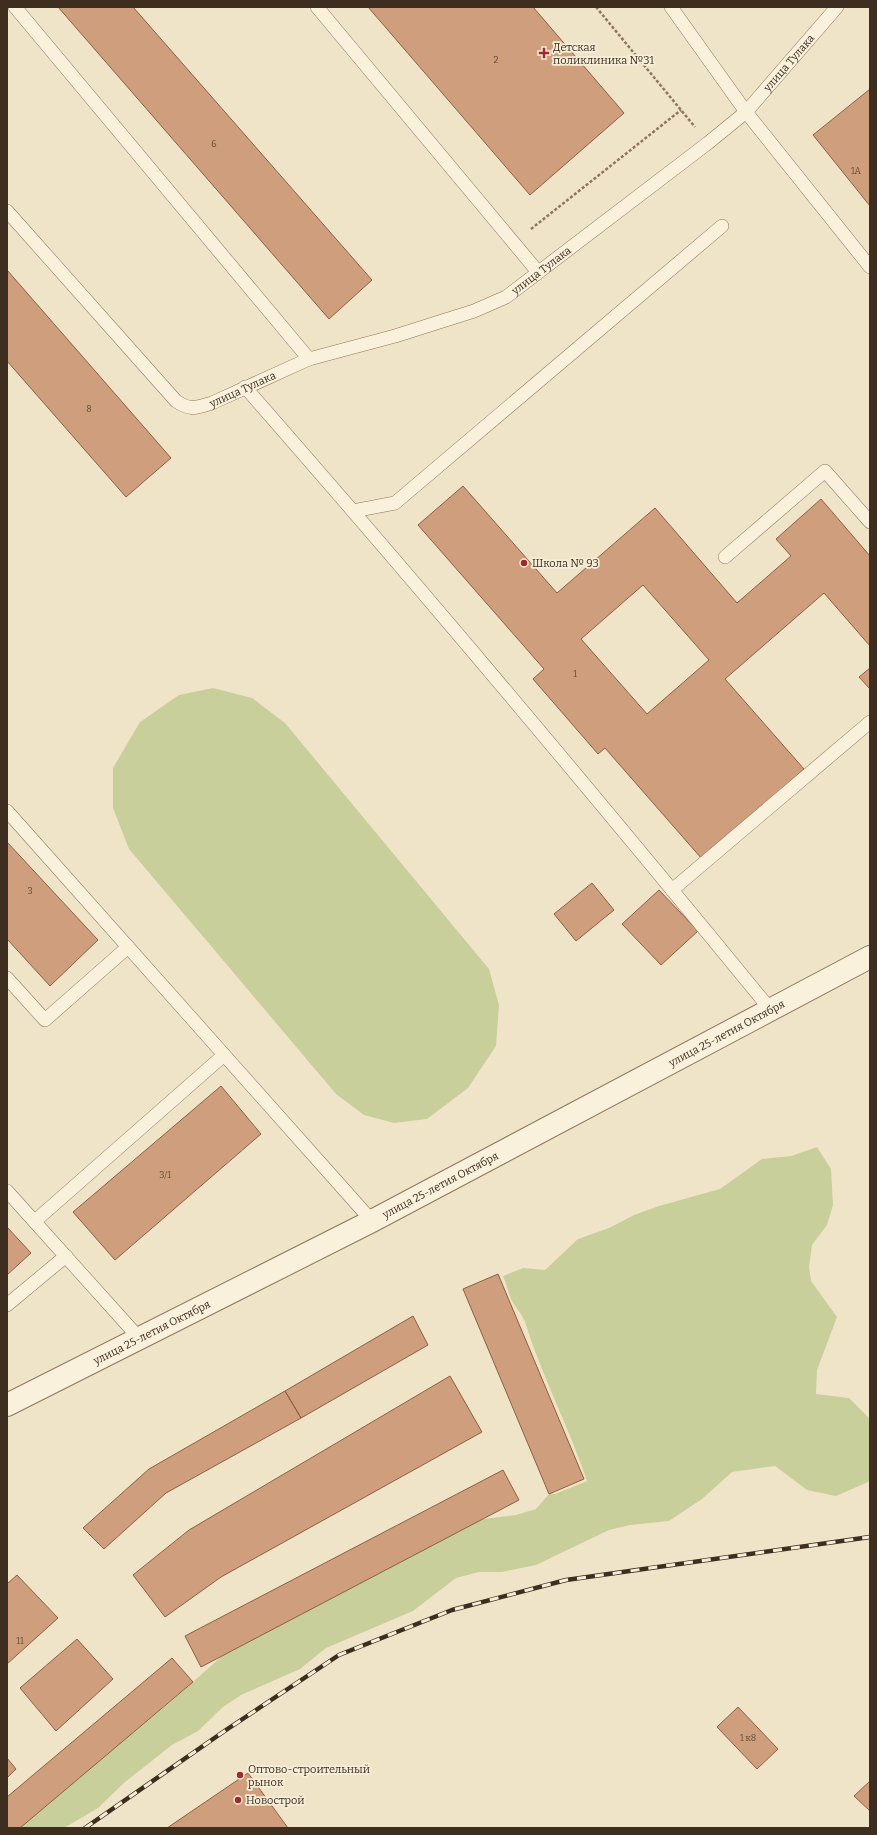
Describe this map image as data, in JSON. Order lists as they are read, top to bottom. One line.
{"streets":{"street":["улица 25-летия Октября"],"lane":["улица Тулака"]},"places":{"health":["Детская поликлиника №31"],"other":["Школа № 93","Оптово-строительный рынок","Новострой"]},"house_numbers":["2","6","1А","8","1","3","3/1","11","1 к8"]}
